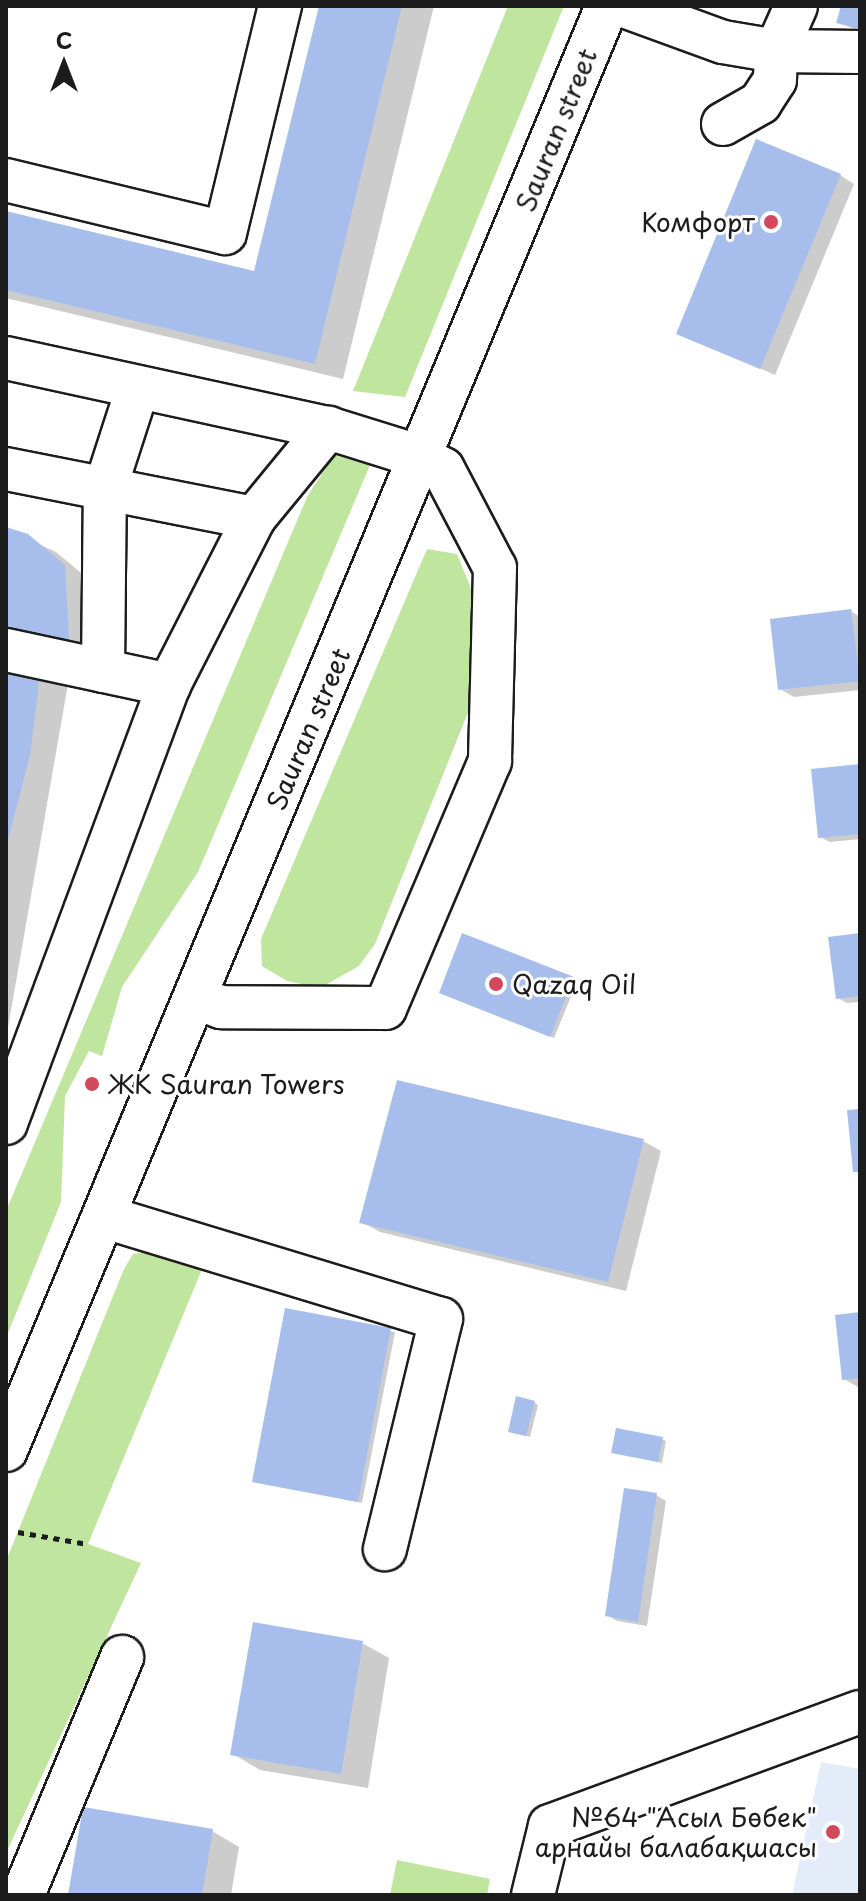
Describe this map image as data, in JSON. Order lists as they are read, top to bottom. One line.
{"streets":{"street":["Sauran street"]},"places":["Комфорт","Qazaq Oil","ЖК Sauran Towers","№64 \"Асыл Бөбек\" арнайы балабақшасы"],"north":"top"}
